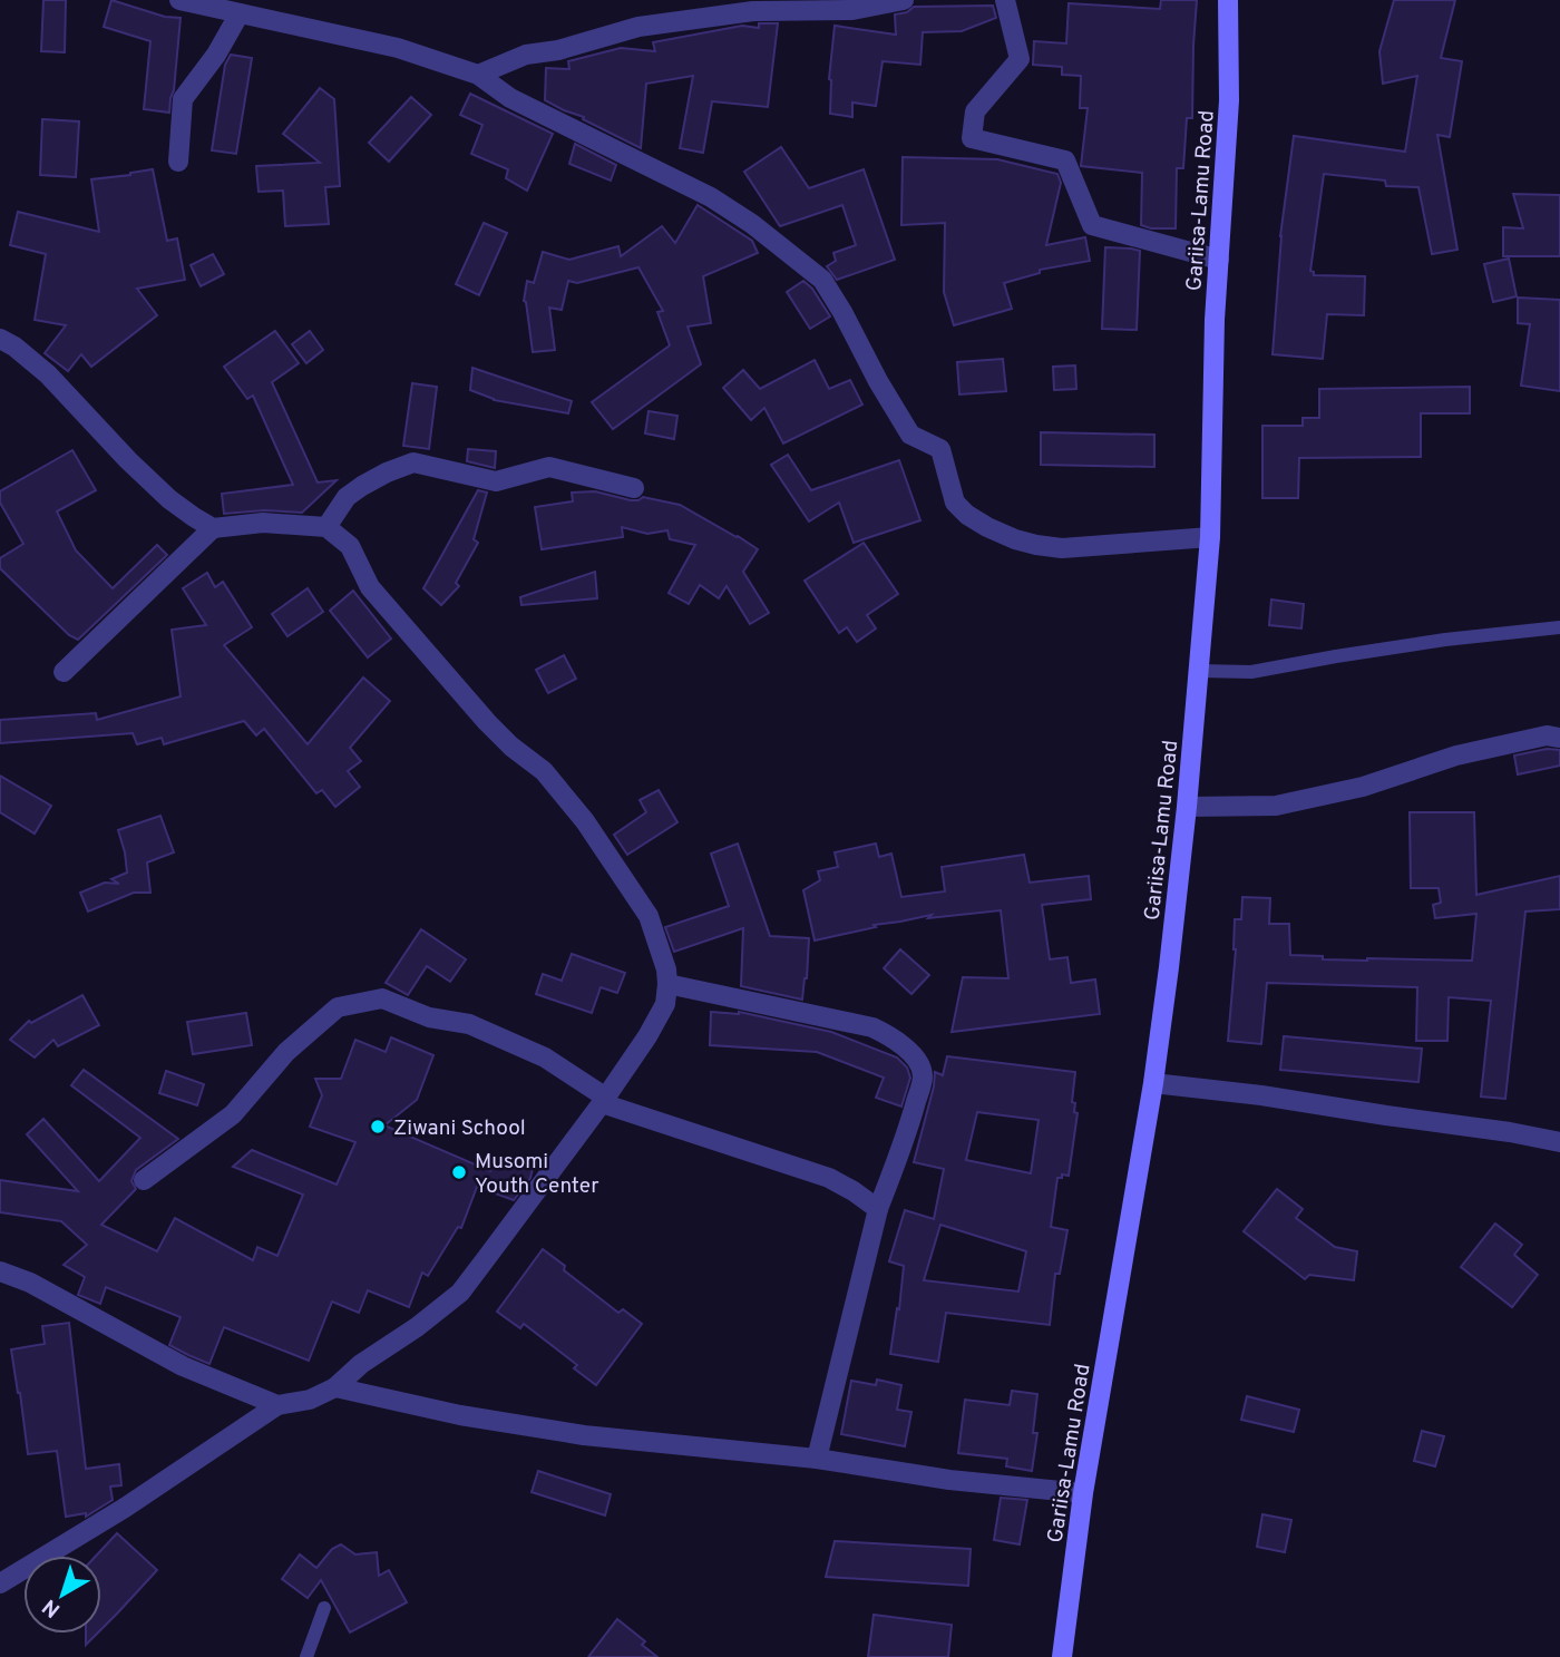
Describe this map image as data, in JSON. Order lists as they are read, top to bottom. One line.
{"streets":{"street":["Gariisa-Lamu Road"]},"places":["Ziwani School","Musomi Youth Center"],"north":"bottom left"}
